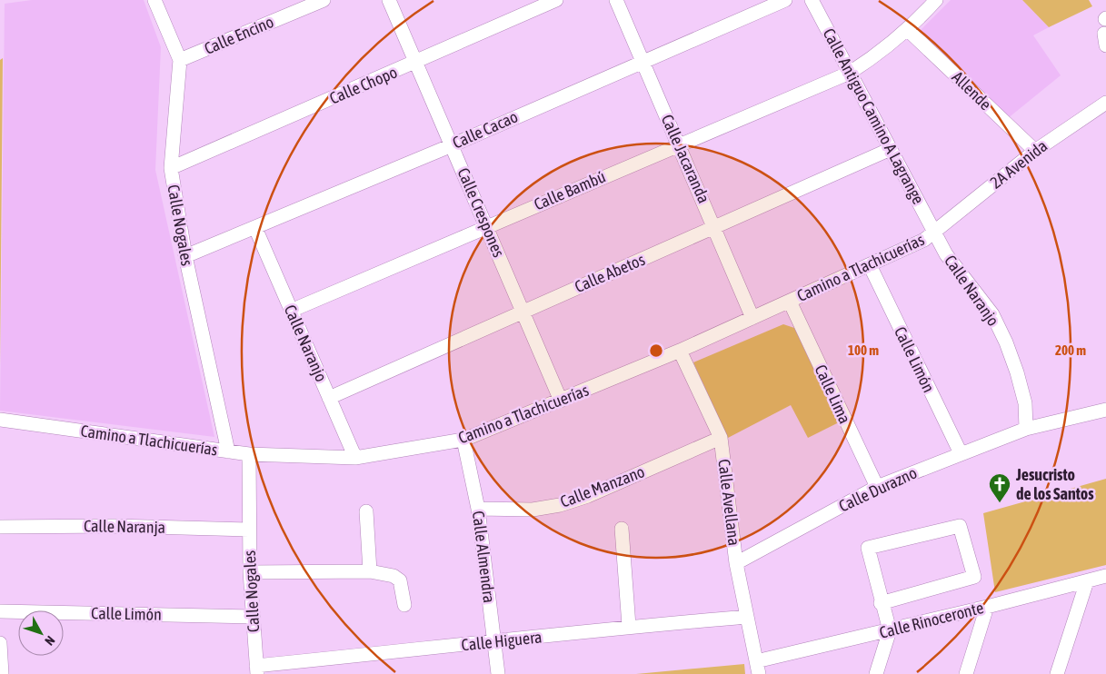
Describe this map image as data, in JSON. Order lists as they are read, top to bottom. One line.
{"streets":{"street":["Calle Encino","Calle Chopo","Allende","Calle Antiguo Camino A Lagrange","Calle Cacao","Calle Jacaranda","2A Avenida","Calle Bambú","Calle Crespones","Calle Nogales","Camino a Tlachicuerías","Calle Abetos","Calle Naranjo","Calle Limón","Calle Lima","Calle Manzano","Calle Durazno","Calle Avellana","Calle Naranja","Calle Almendra","Calle Rinoceronte","Calle Higuera"]},"crossings":[["Calle Encino","Calle Nogales"],["Calle Chopo","Calle Crespones"],["Calle Chopo","Calle Nogales"],["Allende","2A Avenida"],["Allende","Calle Bambú"],["Calle Antiguo Camino A Lagrange","2A Avenida"],["Calle Antiguo Camino A Lagrange","Calle Bambú"],["Calle Antiguo Camino A Lagrange","Camino a Tlachicuerías"],["Calle Antiguo Camino A Lagrange","Calle Abetos"],["Calle Antiguo Camino A Lagrange","Calle Naranjo"],["Calle Cacao","Calle Jacaranda"],["Calle Cacao","Calle Crespones"],["Calle Cacao","Calle Nogales"],["Calle Cacao","Calle Naranjo"],["Calle Jacaranda","Calle Bambú"],["Calle Jacaranda","Camino a Tlachicuerías"],["Calle Jacaranda","Calle Abetos"],["2A Avenida","Camino a Tlachicuerías"],["2A Avenida","Calle Naranjo"],["Calle Bambú","Calle Crespones"],["Calle Bambú","Calle Naranjo"],["Calle Crespones","Camino a Tlachicuerías"],["Calle Crespones","Calle Abetos"],["Calle Nogales","Camino a Tlachicuerías"],["Calle Nogales","Calle Limón"],["Calle Nogales","Calle Naranja"],["Calle Nogales","Calle Higuera"],["Camino a Tlachicuerías","Calle Naranjo"],["Camino a Tlachicuerías","Calle Limón"],["Camino a Tlachicuerías","Calle Lima"],["Camino a Tlachicuerías","Calle Avellana"],["Camino a Tlachicuerías","Calle Almendra"],["Calle Abetos","Calle Naranjo"],["Calle Naranjo","Calle Durazno"],["Calle Limón","Calle Durazno"],["Calle Lima","Calle Durazno"],["Calle Manzano","Calle Avellana"],["Calle Manzano","Calle Almendra"],["Calle Durazno","Calle Avellana"],["Calle Avellana","Calle Rinoceronte"],["Calle Avellana","Calle Higuera"],["Calle Almendra","Calle Higuera"]],"places":{"church":["Jesucristo de los Santos"]},"north":"bottom right","rings":["100 m","200 m"]}
